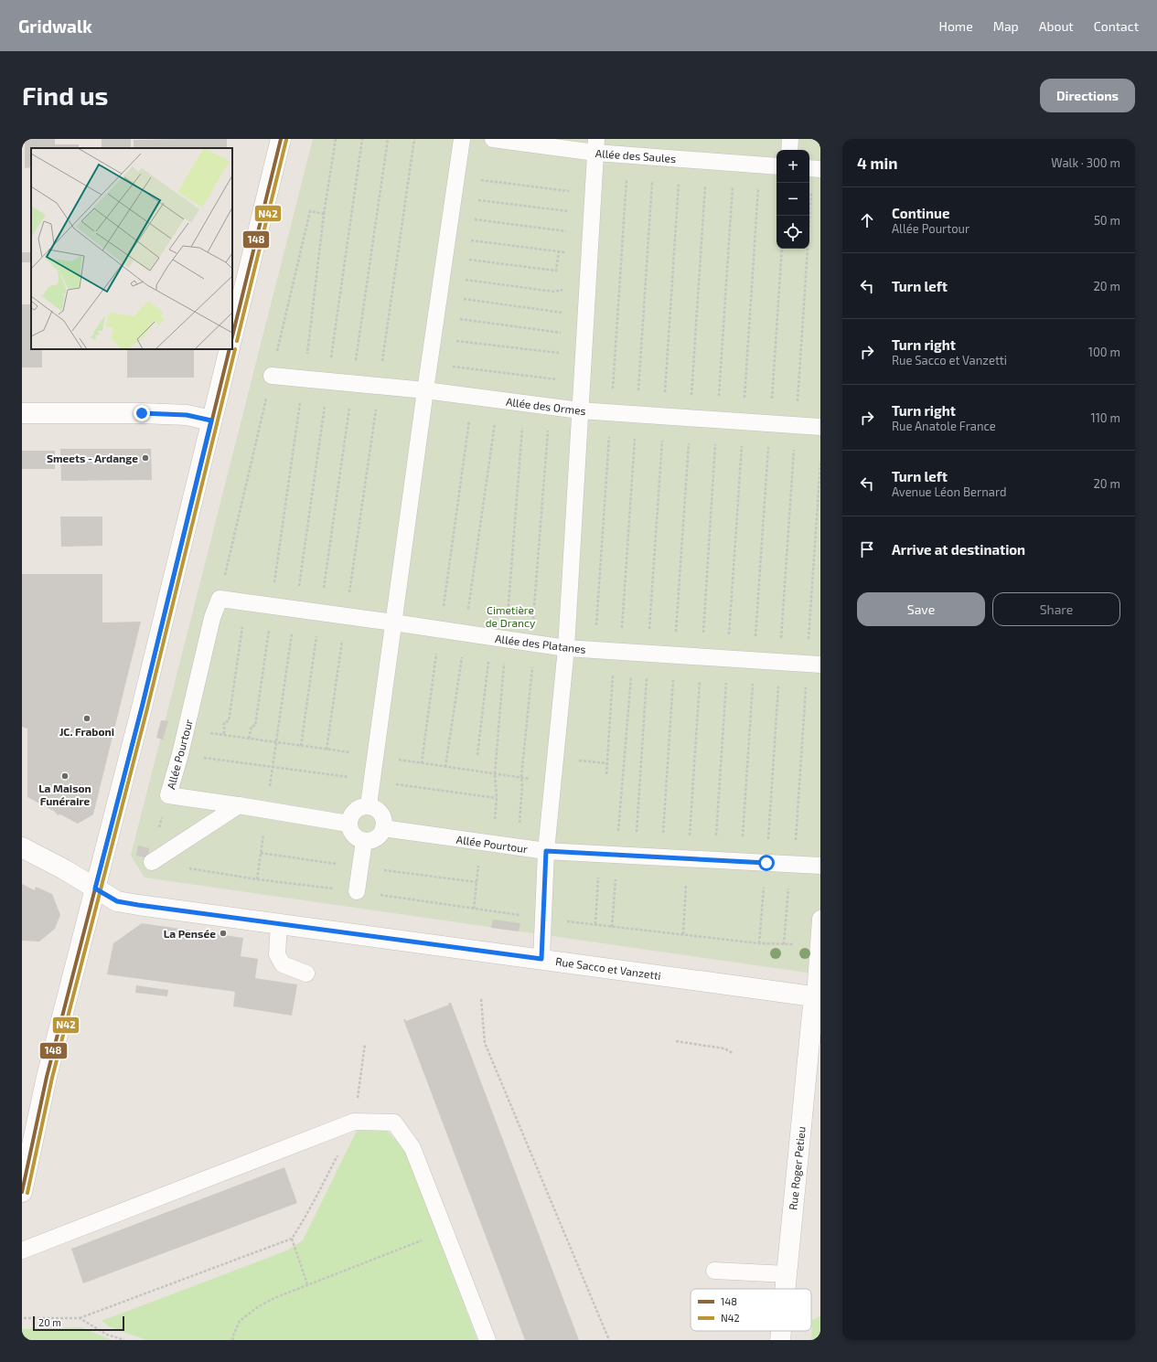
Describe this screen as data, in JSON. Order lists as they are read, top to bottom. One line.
{"streets":{"street":["Rue Sacco et Vanzetti","Rue Roger Petieu"],"lane":["Allée des Saules","Allée des Ormes","Allée des Platanes","Allée Pourtour"]},"crossings":[["Allée des Platanes","Allée Pourtour"],["Rue Sacco et Vanzetti","Rue Roger Petieu"]],"parks":["Cimetière de Drancy"],"places":["Smeets - Ardange","JC. Fraboni","La Maison Funéraire","La Pensée"],"lines":["transit line 148","transit line N42"],"legend":["148","N42"],"scale_bar":"20 m","page":{"header":"Gridwalk","nav":["Home","Map","About","Contact"],"buttons":["Directions",["Save","Share"]],"title":"Find us","heading":["4 min","Walk · 300 m"],"map_buttons":["+","−"],"list":[["Continue","Allée Pourtour","50 m"],["Turn left","20 m"],["Turn right","Rue Sacco et Vanzetti","100 m"],["Turn right","Rue Anatole France","110 m"],["Turn left","Avenue Léon Bernard","20 m"],"Arrive at destination"],"scale":"20 m"}}
